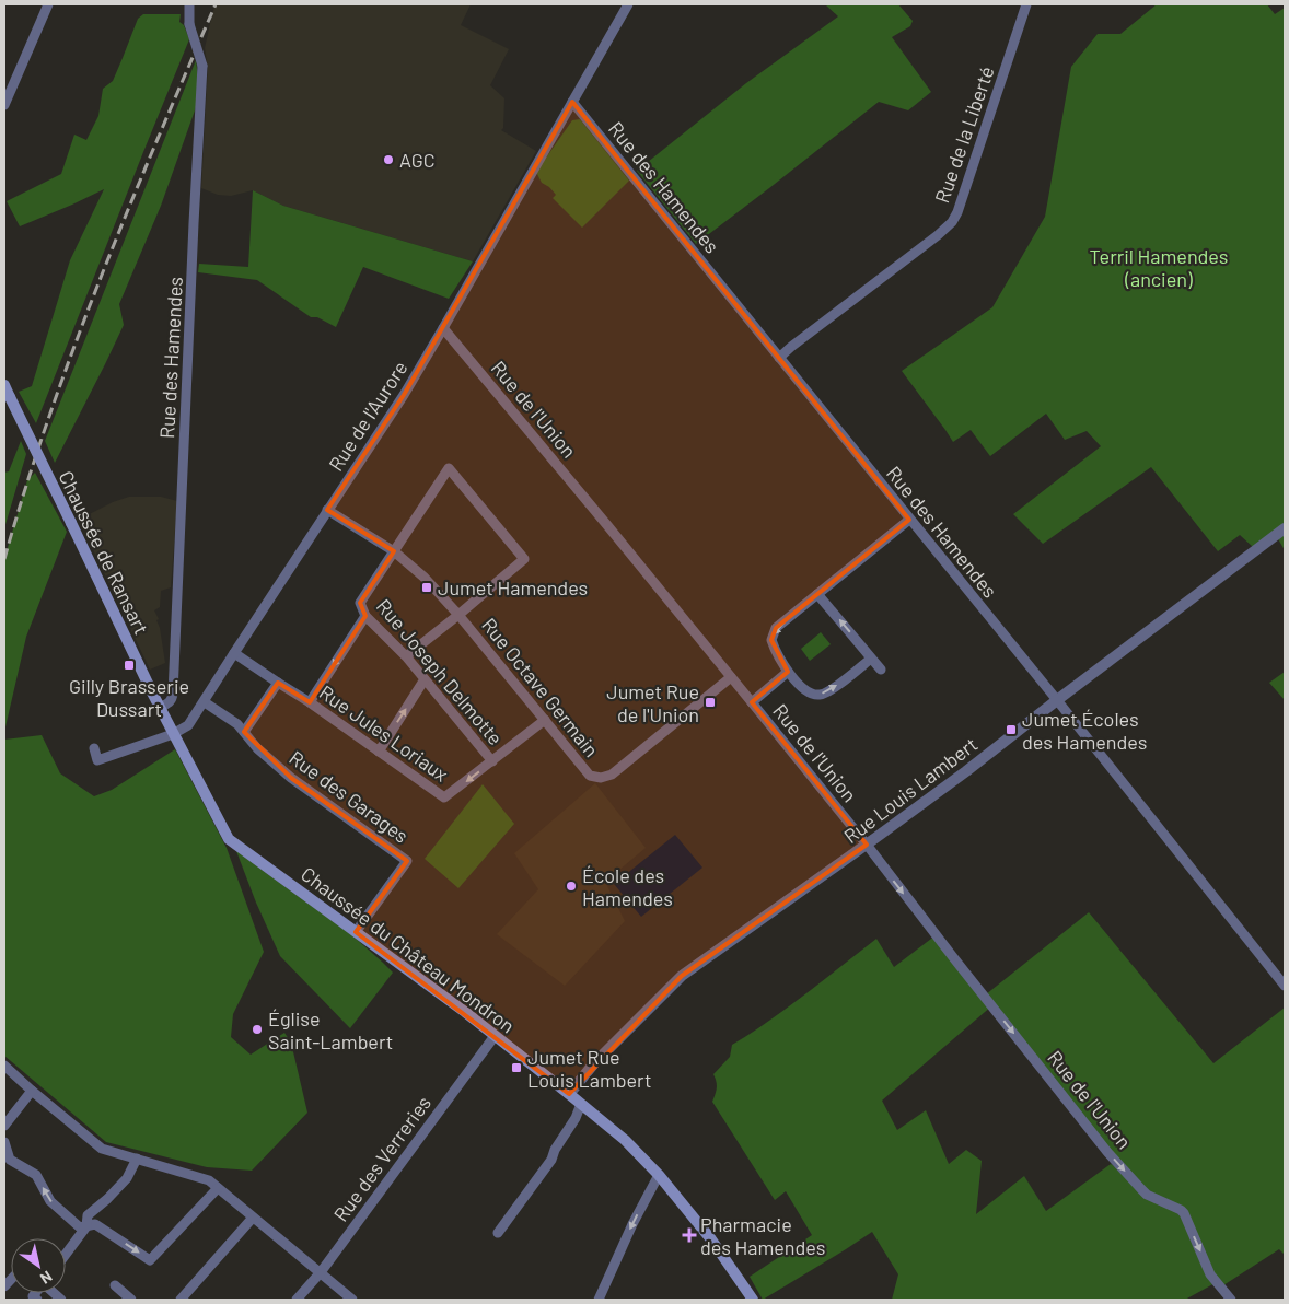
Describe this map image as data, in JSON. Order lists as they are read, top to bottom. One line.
{"streets":{"main road":["Chaussée de Ransart","Chaussée du Château Mondron"],"street":["Rue de la Liberté","Rue des Hamendes","Rue de l'Union","Rue de l'Aurore","Rue Joseph Delmotte","Rue Octave Germain","Rue Jules Loriaux","Rue Louis Lambert","Rue des Garages","Rue des Verreries"]},"crossings":[["Rue de la Liberté","Rue des Hamendes"],["Rue des Hamendes","Rue de l'Aurore"],["Rue des Hamendes","Chaussée de Ransart"],["Rue des Hamendes","Rue Louis Lambert"],["Rue de l'Union","Rue de l'Aurore"],["Rue de l'Union","Rue Octave Germain"],["Rue de l'Union","Rue Louis Lambert"],["Rue de l'Aurore","Chaussée de Ransart"],["Rue de l'Aurore","Rue Octave Germain"],["Rue de l'Aurore","Rue Jules Loriaux"],["Rue de l'Aurore","Rue des Garages"],["Rue de l'Aurore","Chaussée du Château Mondron"],["Chaussée de Ransart","Chaussée du Château Mondron"],["Rue Joseph Delmotte","Rue Octave Germain"],["Rue Joseph Delmotte","Rue Jules Loriaux"],["Rue Octave Germain","Rue Jules Loriaux"],["Rue Louis Lambert","Chaussée du Château Mondron"],["Rue des Garages","Chaussée du Château Mondron"],["Chaussée du Château Mondron","Rue des Verreries"]],"one_way":["Rue de l'Union"],"parks":["Terril Hamendes (ancien)"],"places":{"other":["AGC","École des Hamendes","Église Saint-Lambert"],"transit":["Jumet Hamendes","Gilly Brasserie Dussart","Jumet Rue de l'Union","Jumet Écoles des Hamendes","Jumet Rue Louis Lambert"],"health":["Pharmacie des Hamendes"]},"north":"bottom right"}
